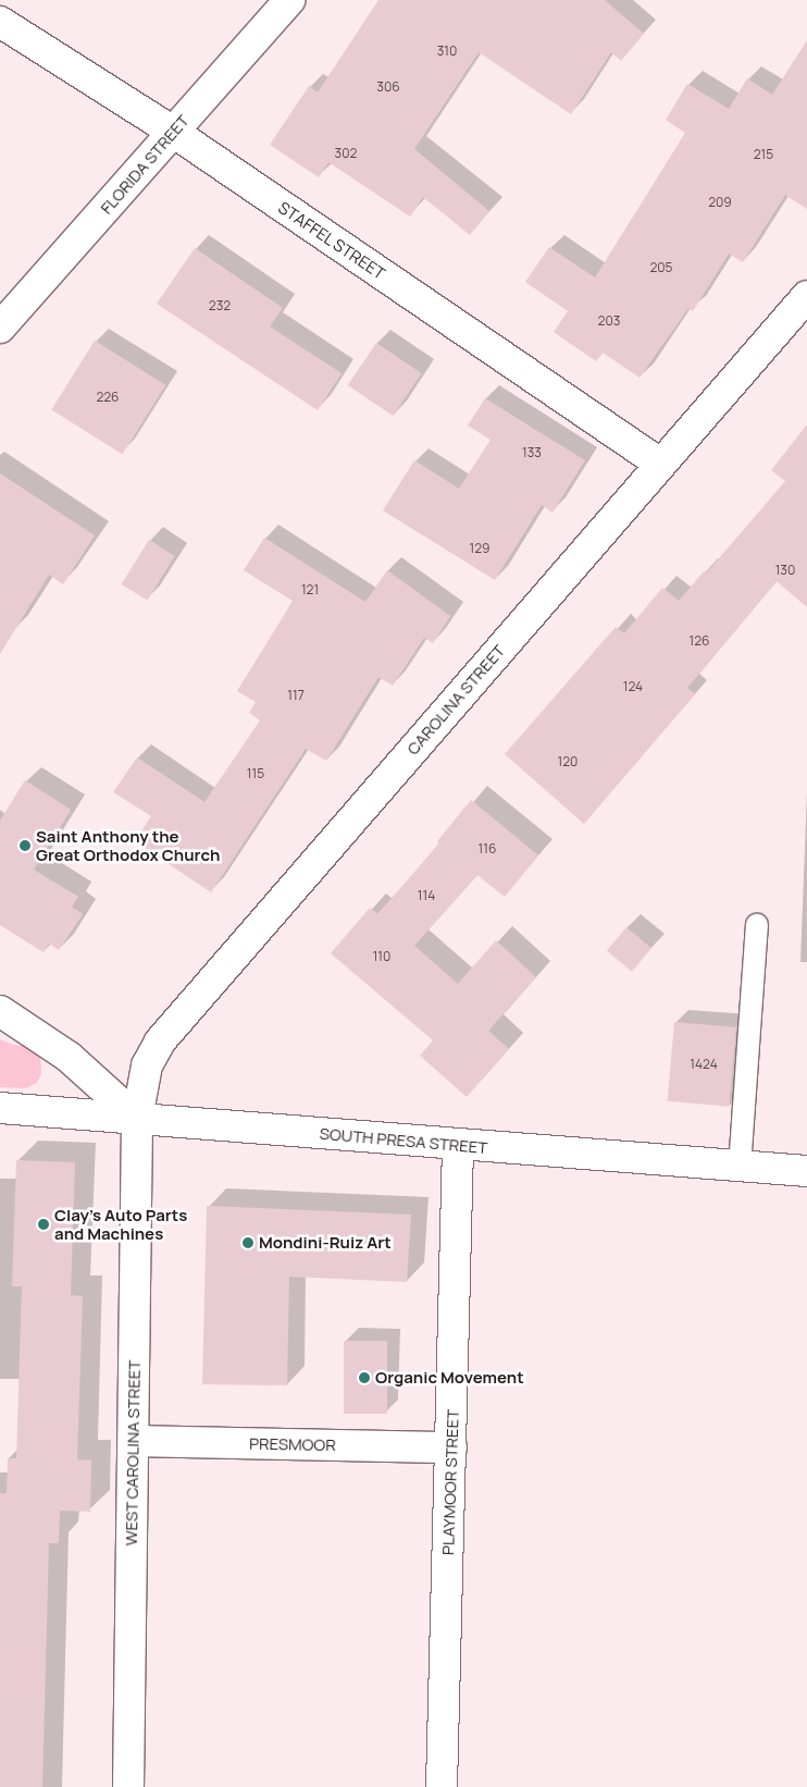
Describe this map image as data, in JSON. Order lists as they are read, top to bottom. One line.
{"streets":{"street":["FLORIDA STREET","STAFFEL STREET","CAROLINA STREET","SOUTH PRESA STREET","PRESMOOR","WEST CAROLINA STREET","PLAYMOOR STREET"]},"crossings":[["FLORIDA STREET","STAFFEL STREET"],["STAFFEL STREET","CAROLINA STREET"],["CAROLINA STREET","SOUTH PRESA STREET"],["CAROLINA STREET","WEST CAROLINA STREET"],["SOUTH PRESA STREET","WEST CAROLINA STREET"],["SOUTH PRESA STREET","PLAYMOOR STREET"],["PRESMOOR","WEST CAROLINA STREET"],["PRESMOOR","PLAYMOOR STREET"]],"places":["Saint Anthony the Great Orthodox Church","Clay's Auto Parts and Machines","Mondini-Ruiz Art","Organic Movement"],"house_numbers":["310","306","302","215","209","205","232","203","226","133","129","130","121","126","124","117","120","115","116","114","110","1424"]}
